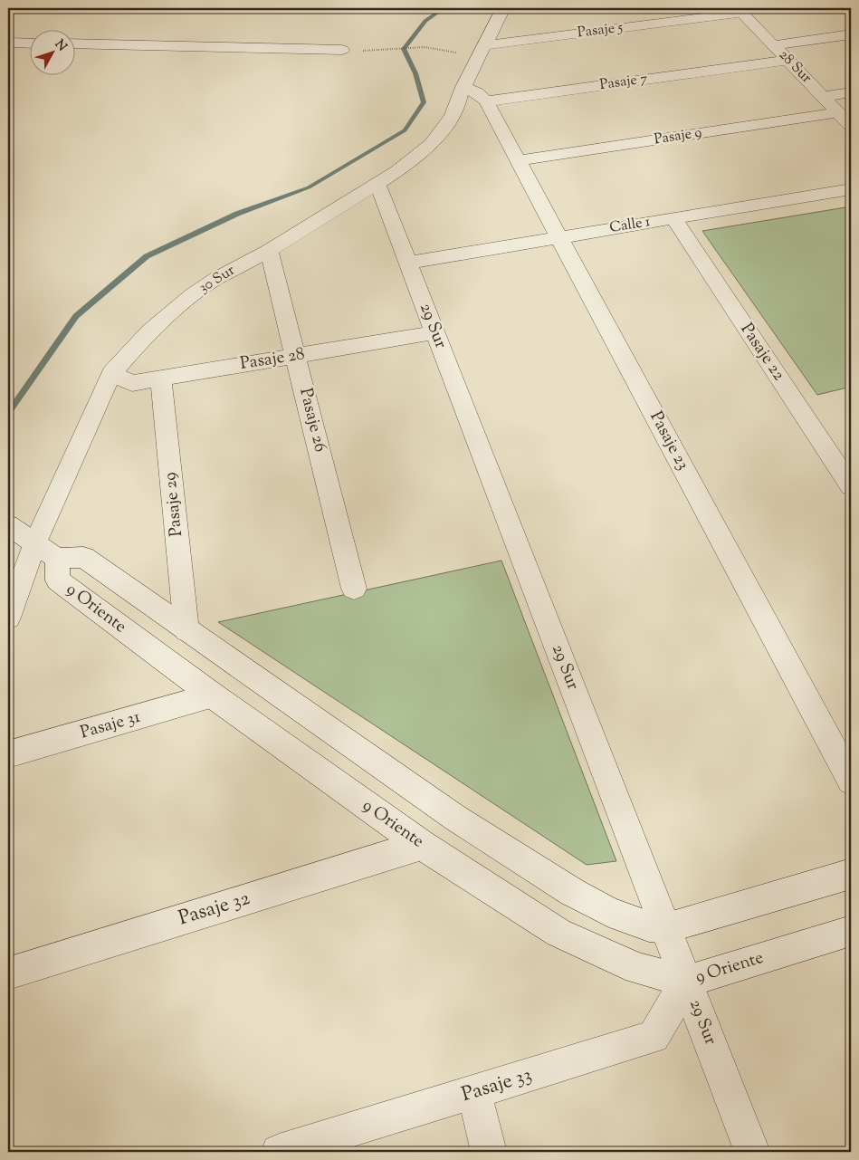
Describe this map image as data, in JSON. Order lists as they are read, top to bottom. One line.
{"streets":{"street":["Pasaje 5","28 Sur","Pasaje 7","Pasaje 9","Calle 1","30 Sur","29 Sur","Pasaje 22","Pasaje 28","Pasaje 26","Pasaje 23","Pasaje 29","9 Oriente","Pasaje 31","Pasaje 32","Pasaje 33"]},"crossings":[["Pasaje 5","28 Sur"],["Pasaje 5","30 Sur"],["28 Sur","Pasaje 7"],["28 Sur","Pasaje 9"],["Pasaje 7","Pasaje 23"],["Pasaje 9","Pasaje 23"],["Calle 1","29 Sur"],["Calle 1","Pasaje 22"],["Calle 1","Pasaje 23"],["30 Sur","29 Sur"],["30 Sur","Pasaje 28"],["30 Sur","Pasaje 26"],["30 Sur","9 Oriente"],["29 Sur","Pasaje 28"],["29 Sur","9 Oriente"],["29 Sur","Pasaje 33"],["Pasaje 28","Pasaje 26"],["Pasaje 28","Pasaje 29"],["Pasaje 29","9 Oriente"],["9 Oriente","Pasaje 31"],["9 Oriente","Pasaje 32"],["9 Oriente","Pasaje 33"]],"north":"top right"}
